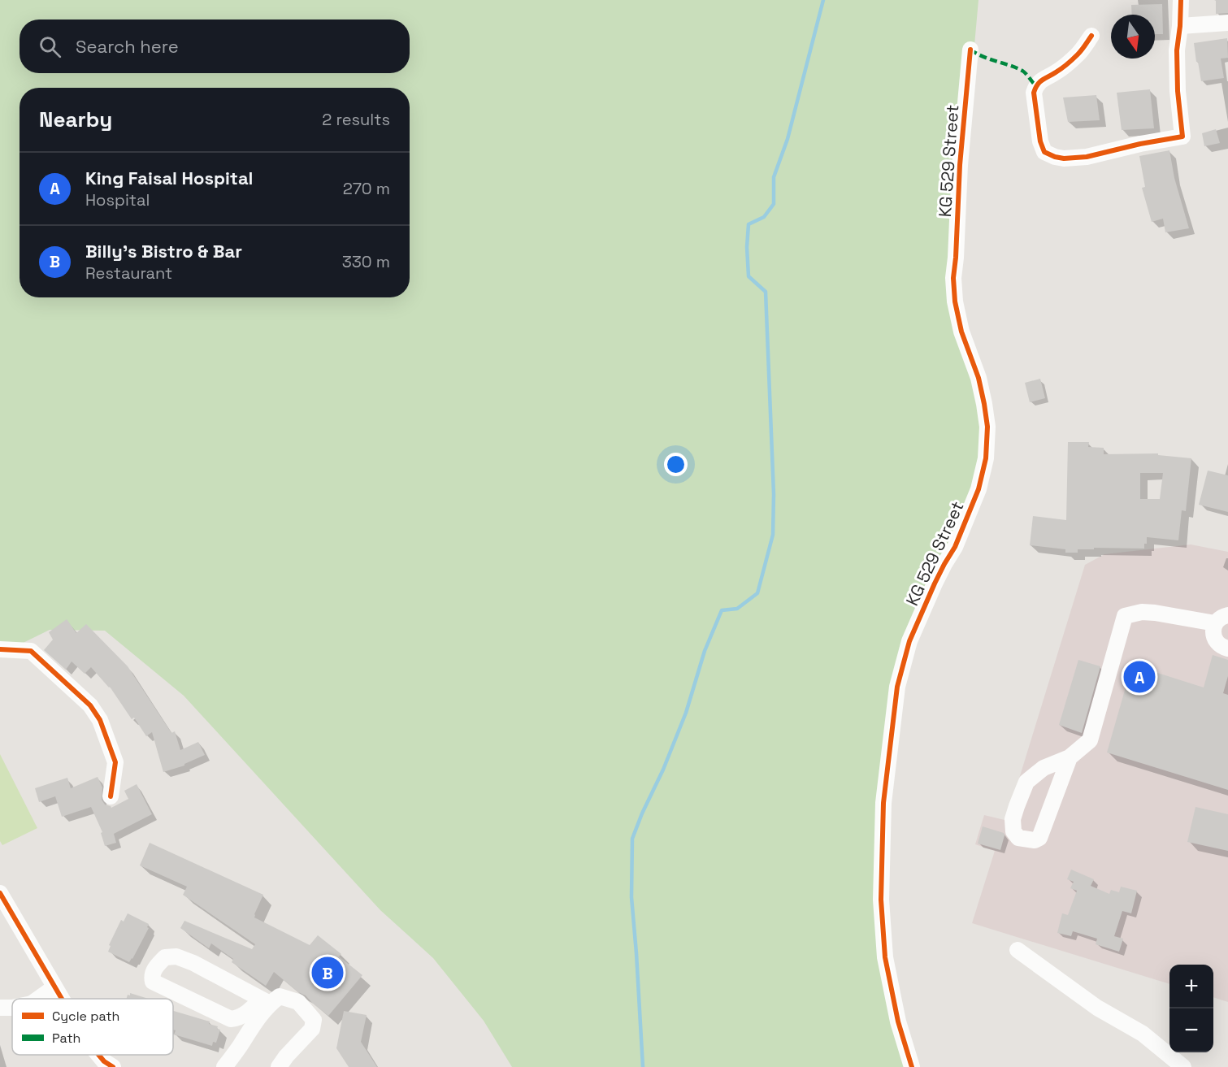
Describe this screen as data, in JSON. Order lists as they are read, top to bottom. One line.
{"streets":{"street":["KG 529 Street"]},"legend":["Cycle path","Path"],"north":"bottom","page":{"search":"Search here","heading":["Nearby","2 results"],"list":[{"mark":"A","name":"King Faisal Hospital","note":"Hospital","value":"270 m"},{"mark":"B","name":"Billy's Bistro & Bar","note":"Restaurant","value":"330 m"}],"pins":["A","B"],"map_buttons":["+","−"]}}
